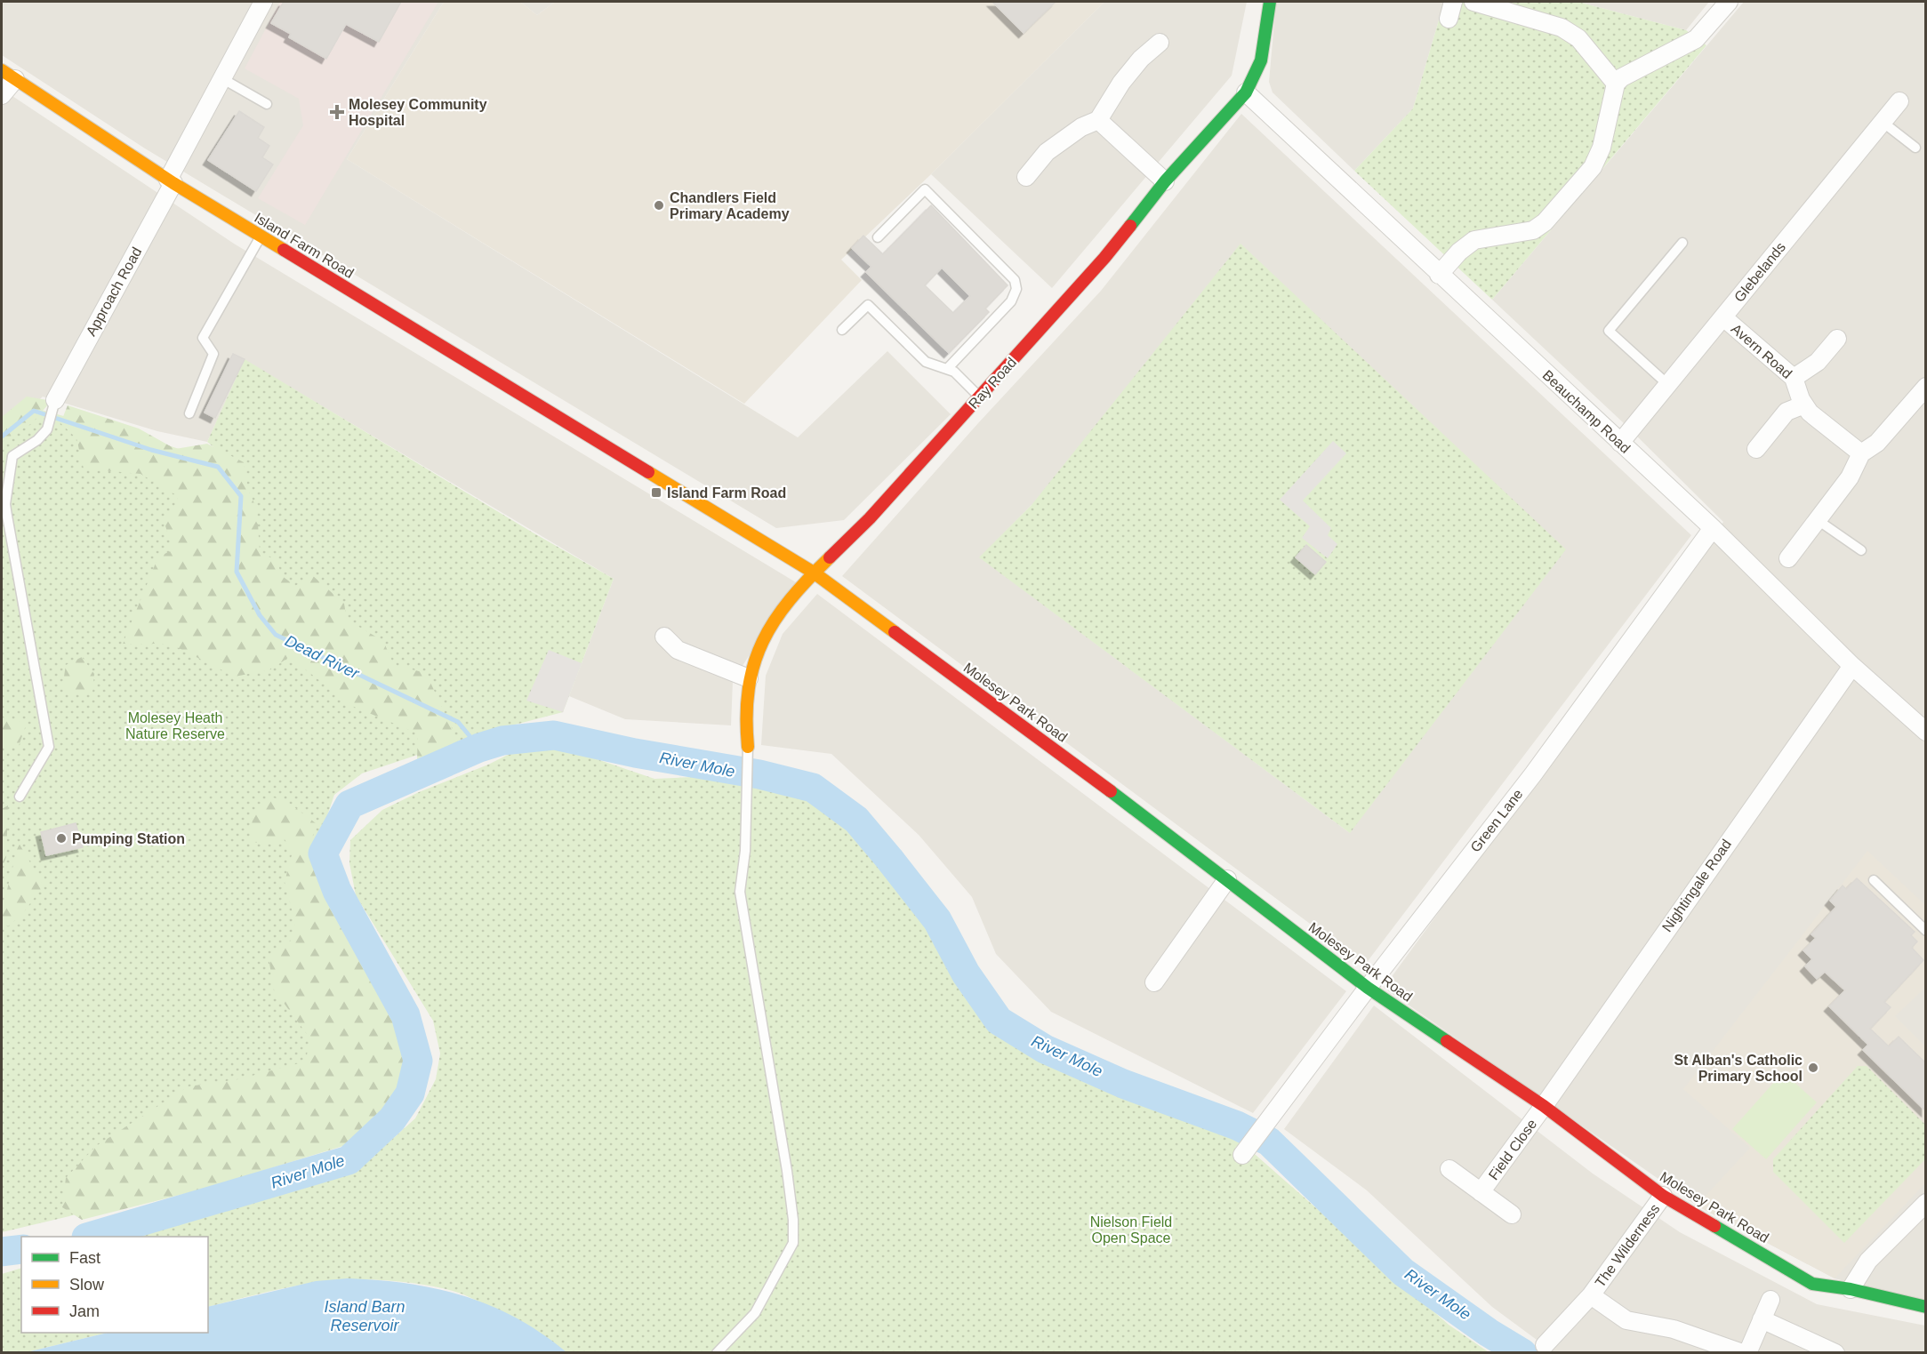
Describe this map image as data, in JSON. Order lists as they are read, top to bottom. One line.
{"streets":{"street":["Island Farm Road","Glebelands","Approach Road","Avern Road","Ray Road","Beauchamp Road","Molesey Park Road","Green Lane","Nightingale Road","Field Close","The Wilderness"]},"crossings":[["Island Farm Road","Approach Road"],["Island Farm Road","Ray Road"],["Island Farm Road","Molesey Park Road"],["Glebelands","Avern Road"],["Glebelands","Beauchamp Road"],["Ray Road","Beauchamp Road"],["Ray Road","Molesey Park Road"],["Beauchamp Road","Green Lane"],["Beauchamp Road","Nightingale Road"],["Molesey Park Road","Green Lane"],["Molesey Park Road","Nightingale Road"],["Molesey Park Road","Field Close"],["Molesey Park Road","The Wilderness"],["Nightingale Road","Field Close"]],"water":["Dead River","River Mole","Island Barn Reservoir"],"parks":["Molesey Heath Nature Reserve","Nielson Field Open Space"],"places":{"health":["Molesey Community Hospital"],"other":["Chandlers Field Primary Academy","Pumping Station","St Alban's Catholic Primary School"],"transit":["Island Farm Road"]},"legend":["Fast","Slow","Jam"]}
